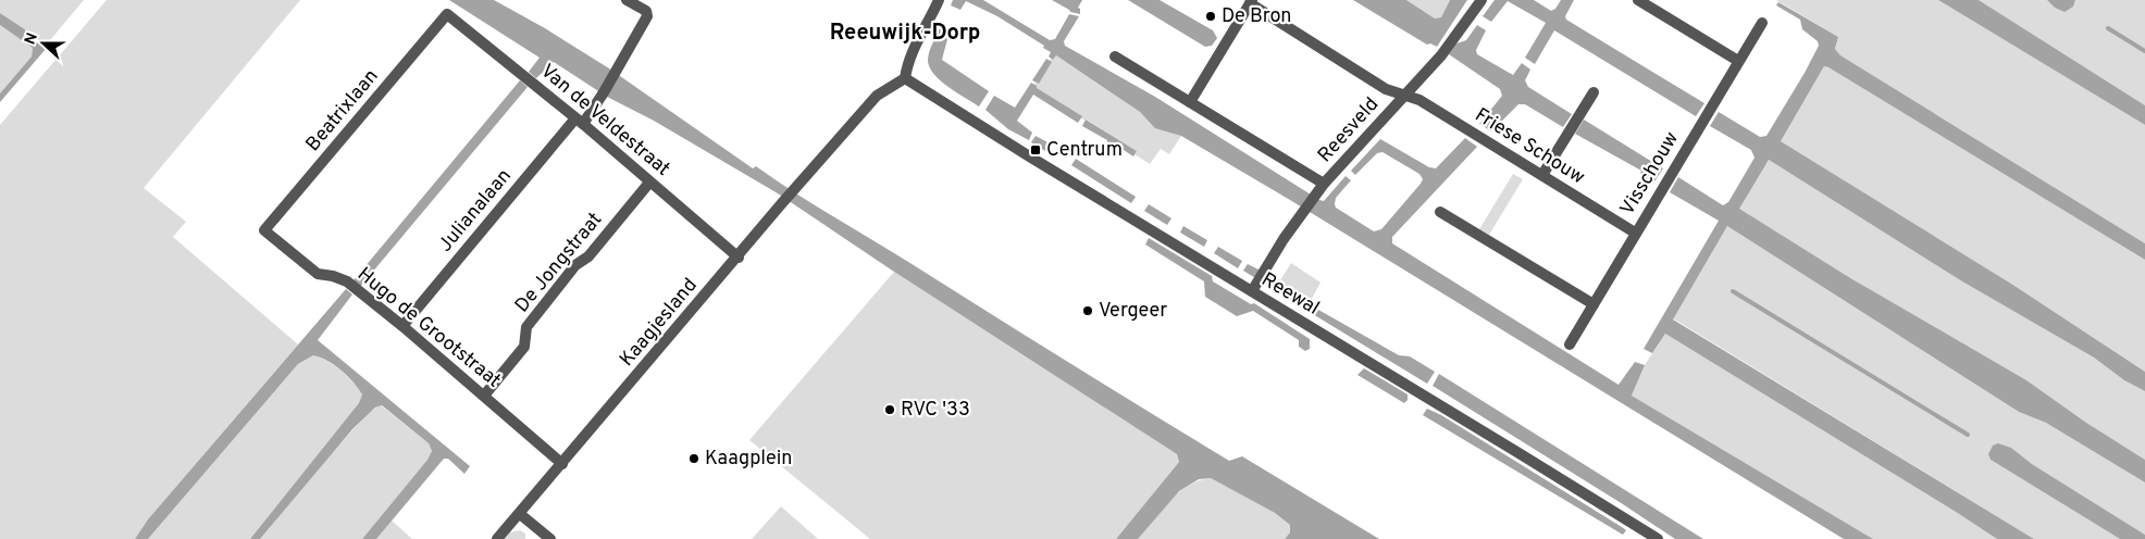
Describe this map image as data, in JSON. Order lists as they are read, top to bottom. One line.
{"streets":{"street":["Beatrixlaan","Van de Veldestraat","Reesveld","Friese Schouw","Visschouw","Julianalaan","De Jongstraat","Reewal","Kaagjesland","Hugo de Grootstraat"]},"crossings":[["Beatrixlaan","Van de Veldestraat"],["Beatrixlaan","Hugo de Grootstraat"],["Van de Veldestraat","Julianalaan"],["Van de Veldestraat","De Jongstraat"],["Van de Veldestraat","Kaagjesland"],["Reesveld","Friese Schouw"],["Reesveld","Reewal"],["Friese Schouw","Visschouw"],["Julianalaan","Hugo de Grootstraat"],["De Jongstraat","Hugo de Grootstraat"],["Reewal","Kaagjesland"],["Kaagjesland","Hugo de Grootstraat"]],"districts":["Reeuwijk-Dorp"],"places":{"other":["De Bron","Vergeer","RVC '33","Kaagplein"],"transit":["Centrum"]},"north":"left"}
